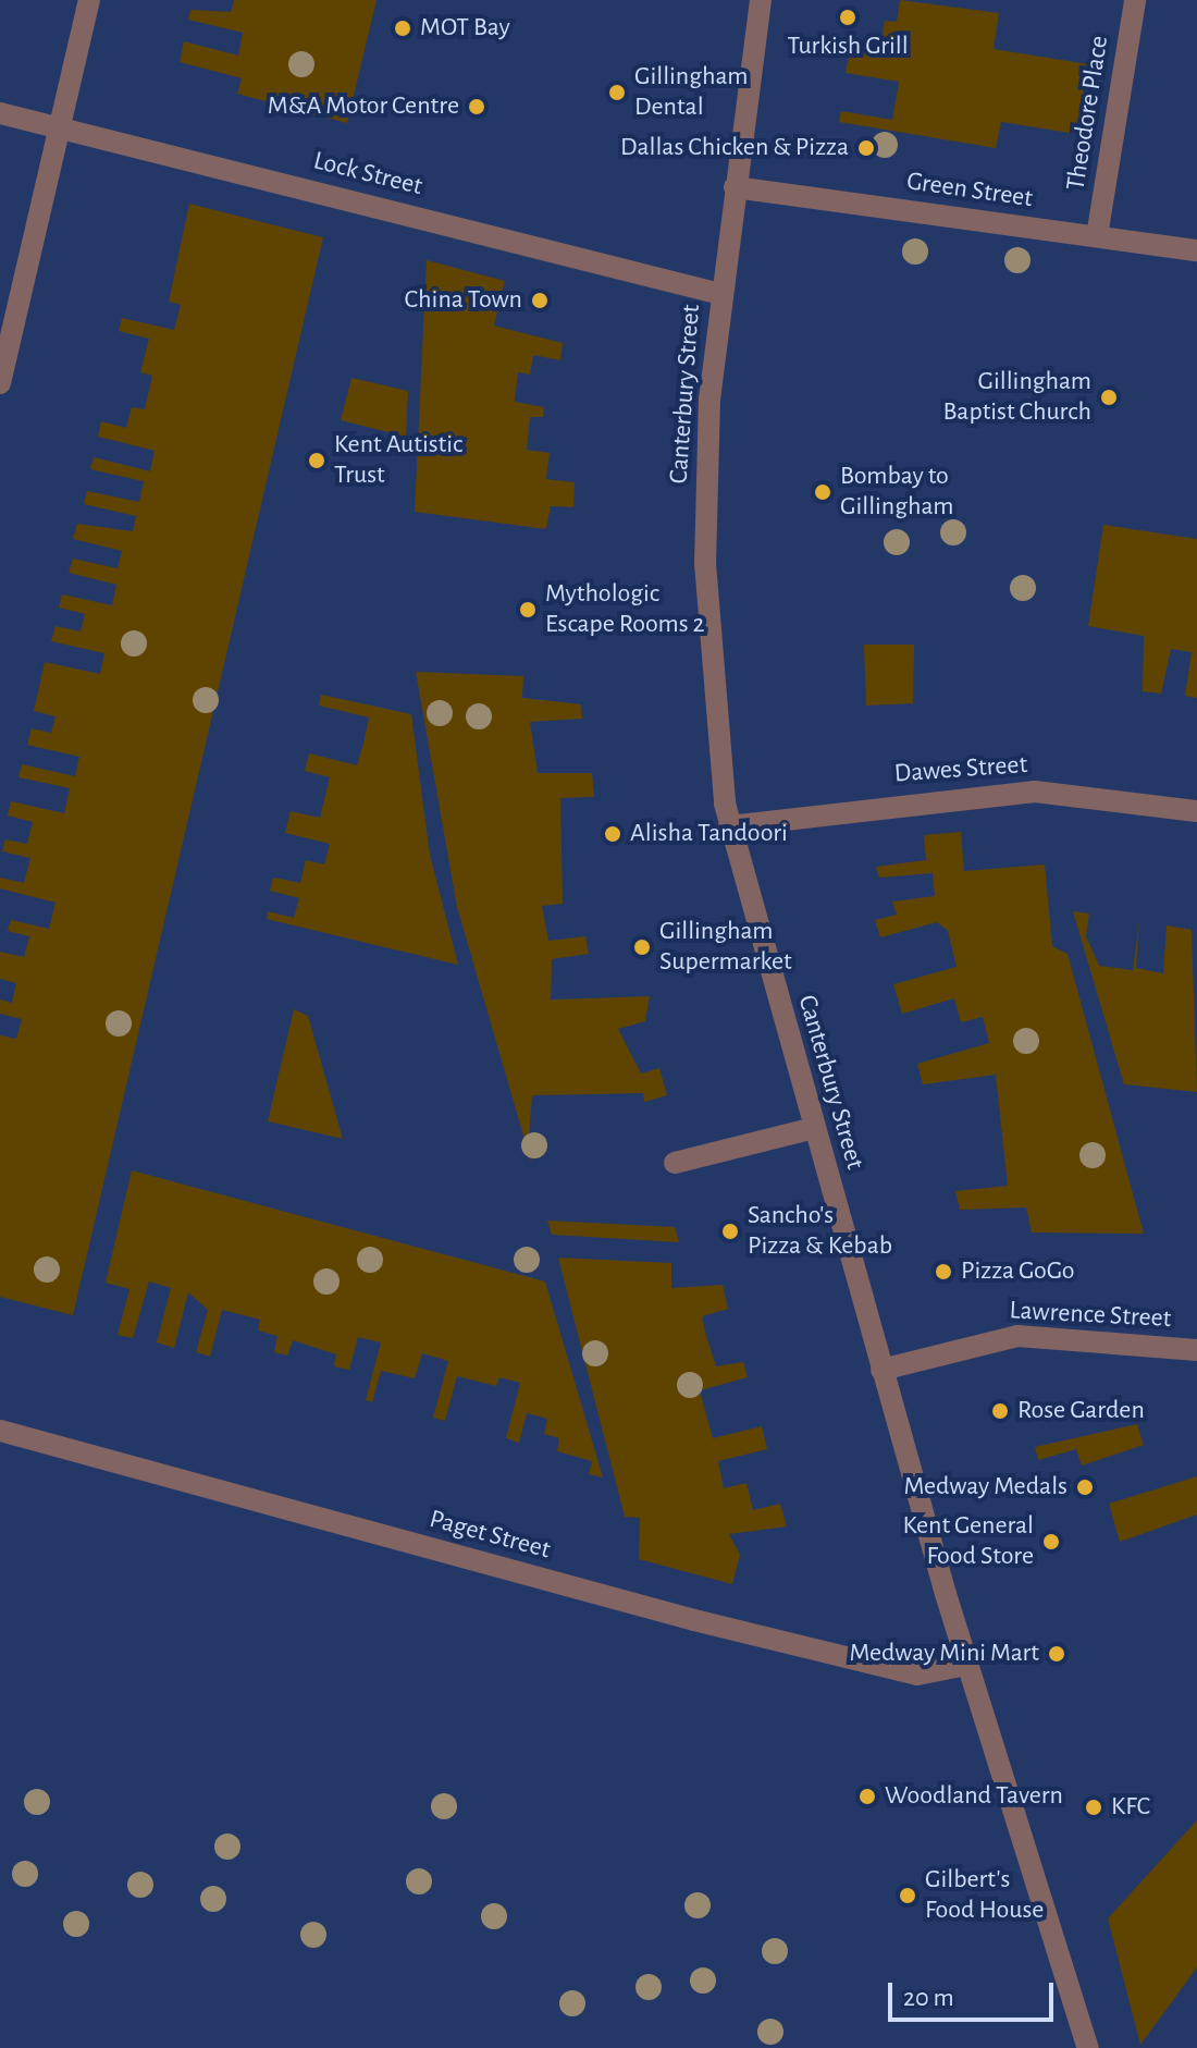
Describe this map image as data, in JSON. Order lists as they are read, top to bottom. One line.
{"streets":{"street":["Theodore Place","Lock Street","Green Street","Canterbury Street","Dawes Street","Lawrence Street","Paget Street"]},"crossings":[["Theodore Place","Green Street"],["Lock Street","Canterbury Street"],["Green Street","Canterbury Street"],["Canterbury Street","Dawes Street"],["Canterbury Street","Lawrence Street"],["Canterbury Street","Paget Street"]],"places":["Turkish Grill","MOT Bay","Gillingham Dental","M&A Motor Centre","Dallas Chicken & Pizza","China Town","Gillingham Baptist Church","Kent Autistic Trust","Bombay to Gillingham","Mythologic Escape Rooms 2","Alisha Tandoori","Gillingham Supermarket","Sancho's Pizza & Kebab","Pizza GoGo","Rose Garden","Medway Medals","Kent General Food Store","Medway Mini Mart","Woodland Tavern","KFC","Gilbert's Food House"],"scale_bar":"20 m"}
